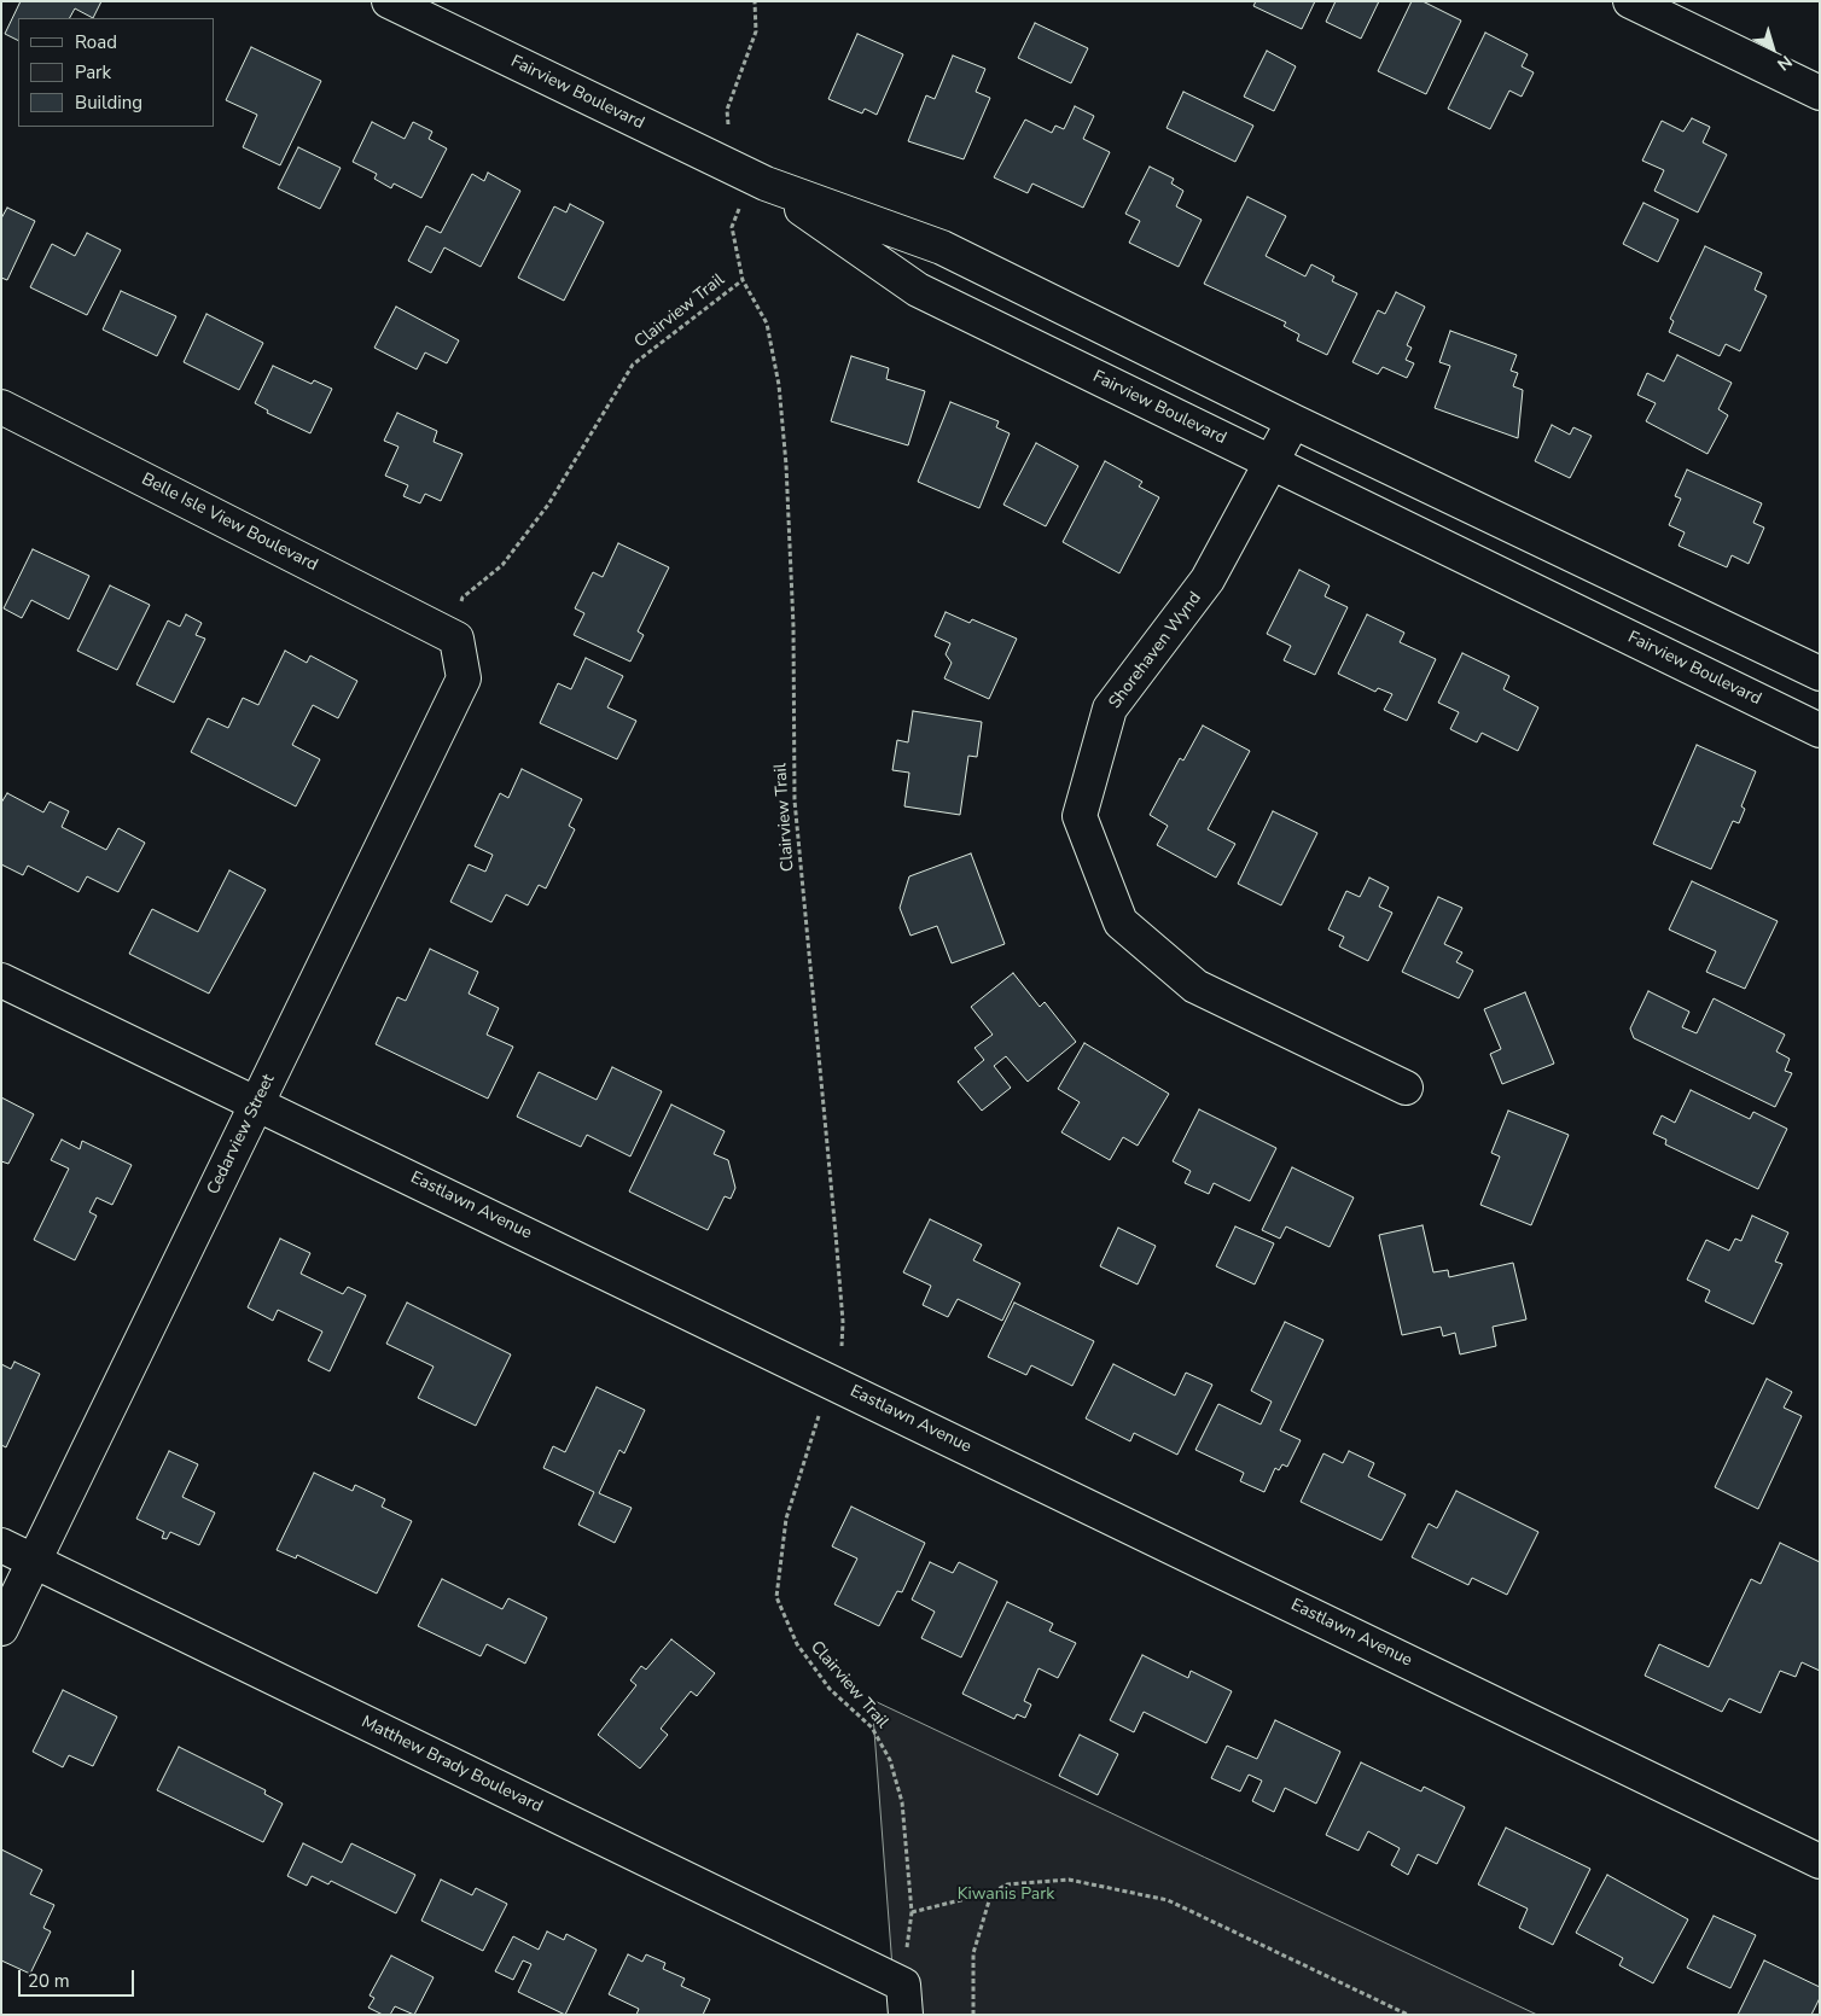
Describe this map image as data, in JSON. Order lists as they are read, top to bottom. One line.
{"streets":{"street":["Fairview Boulevard","Belle Isle View Boulevard","Shorehaven Wynd","Cedarview Street","Eastlawn Avenue","Matthew Brady Boulevard"],"path":["Clairview Trail"]},"crossings":[["Fairview Boulevard","Clairview Trail"],["Fairview Boulevard","Shorehaven Wynd"],["Clairview Trail","Matthew Brady Boulevard"],["Belle Isle View Boulevard","Cedarview Street"],["Cedarview Street","Eastlawn Avenue"],["Cedarview Street","Matthew Brady Boulevard"]],"parks":["Kiwanis Park"],"legend":["Road","Park","Building"],"scale_bar":"20 m","north":"bottom right"}
